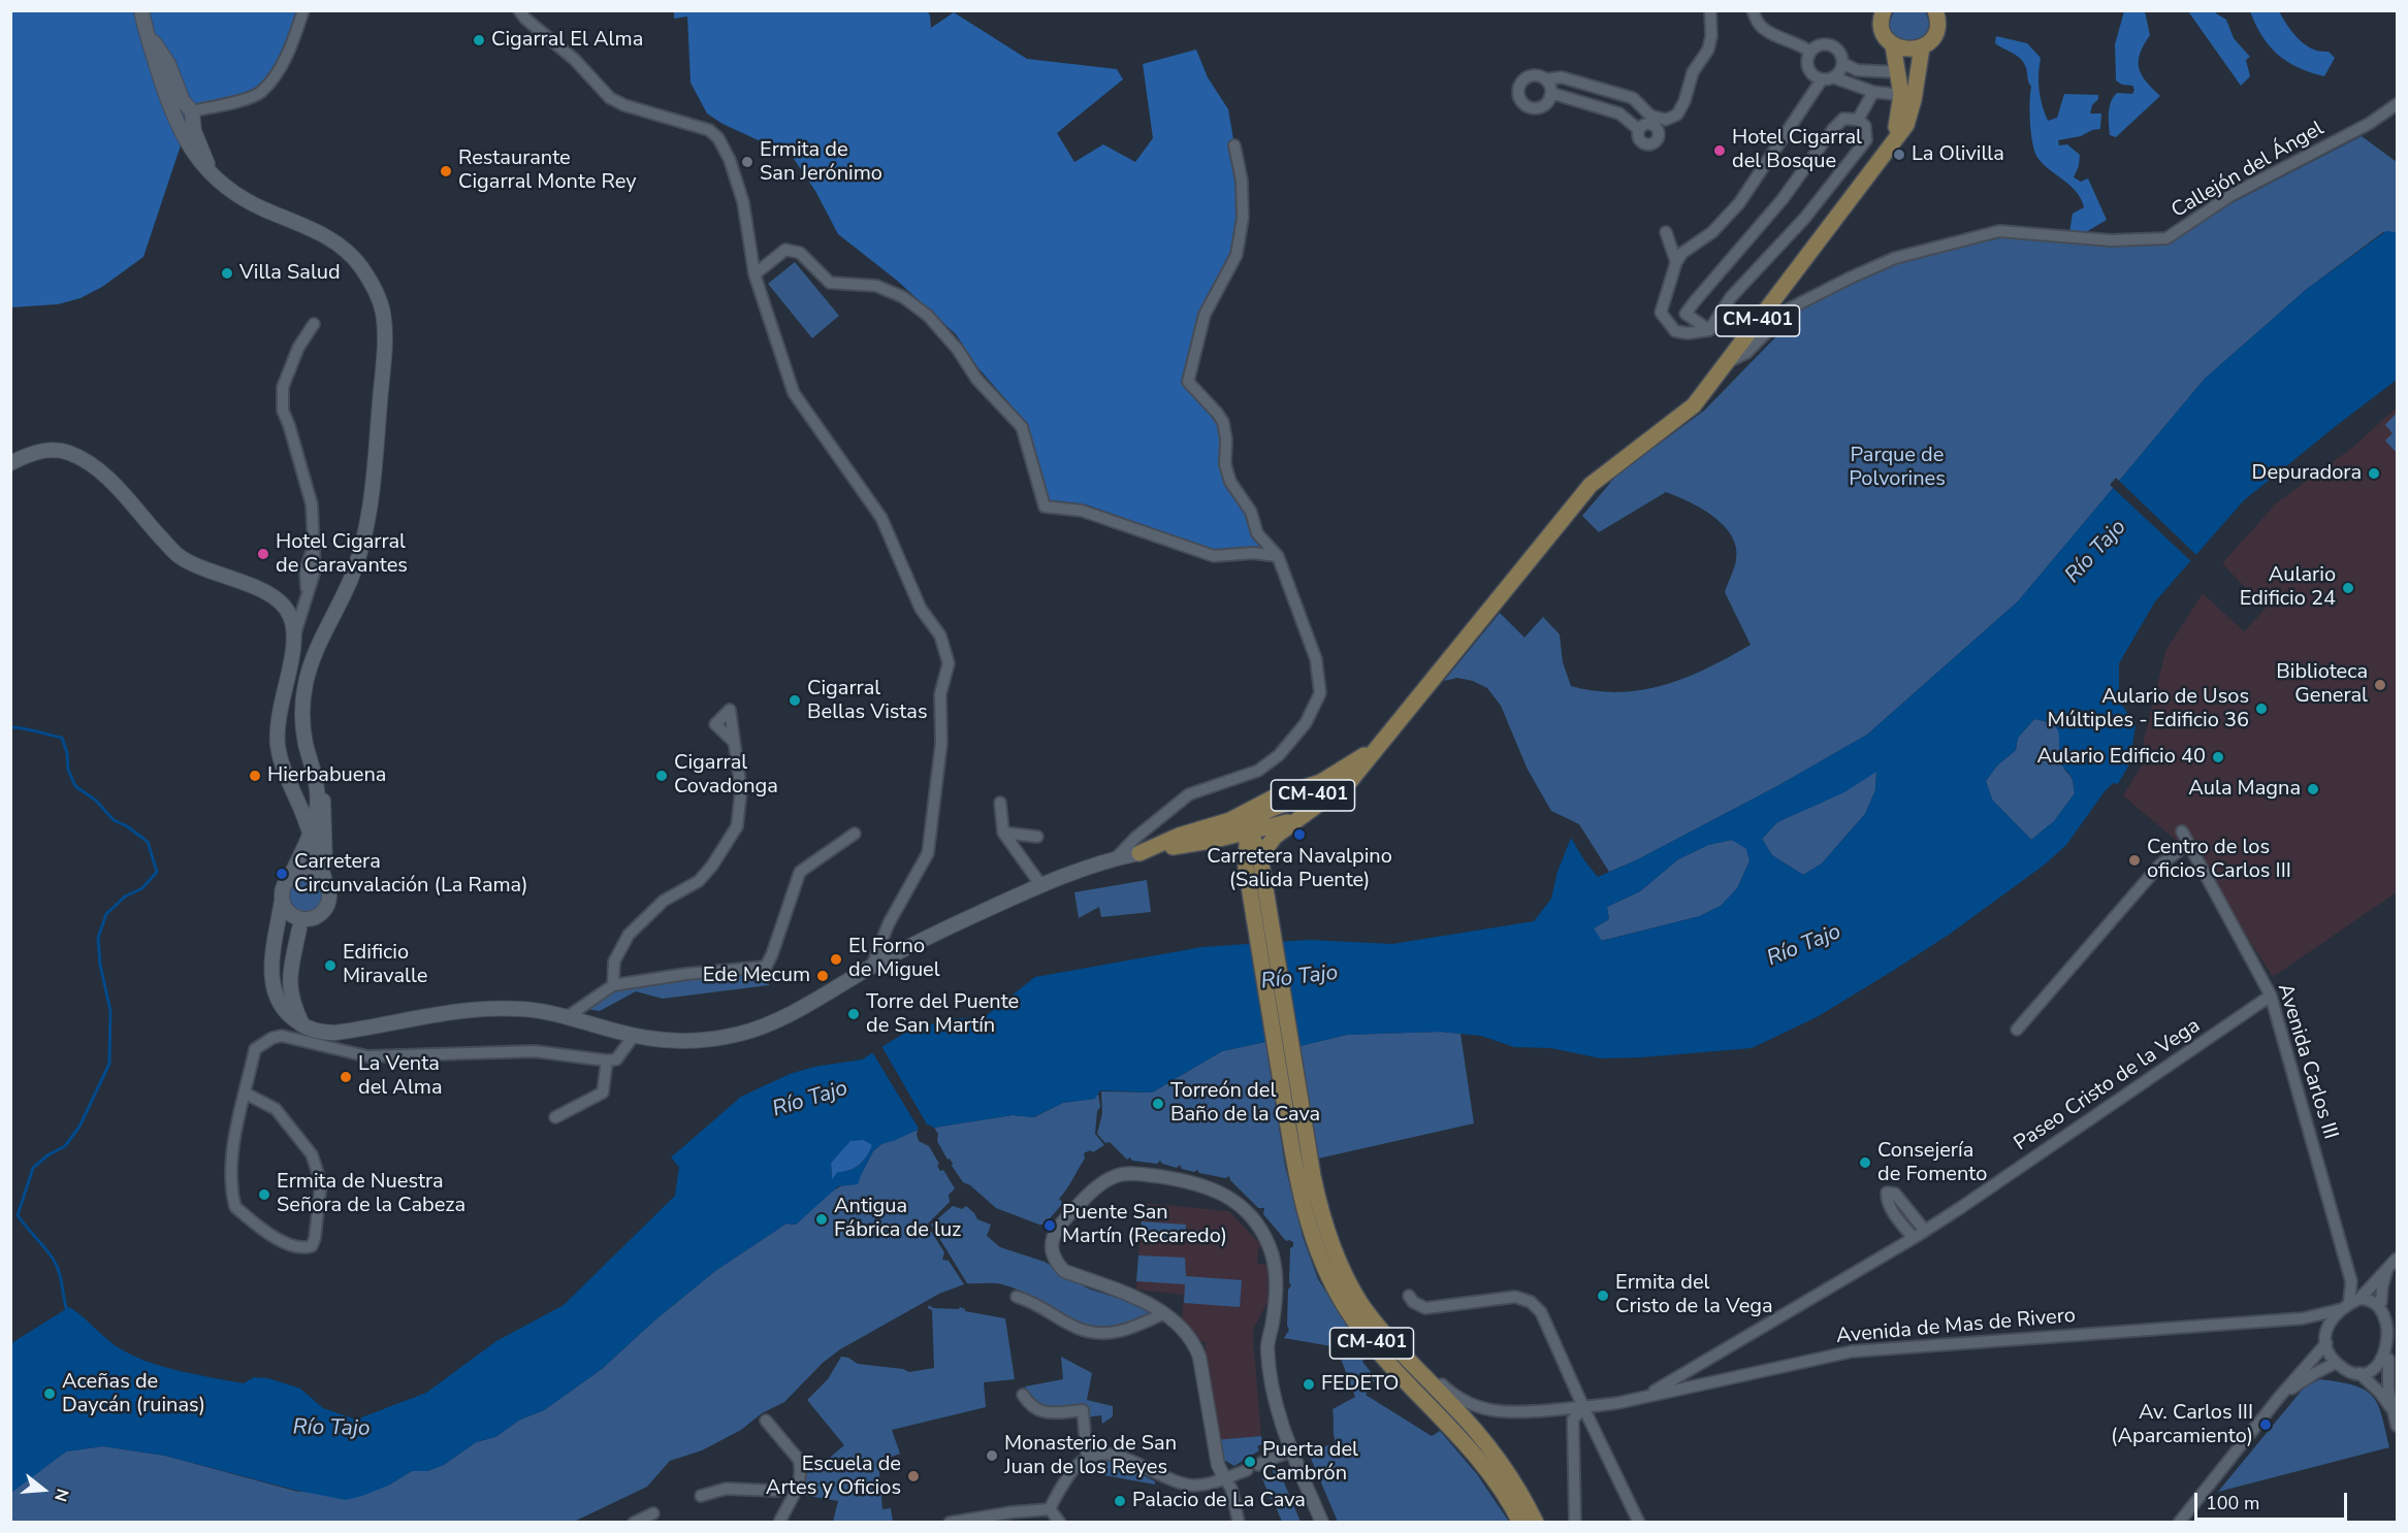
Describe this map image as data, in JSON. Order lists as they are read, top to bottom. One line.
{"streets":{"main road":["CM-401"],"street":["Callejón del Ángel","Avenida Carlos III","Paseo Cristo de la Vega","Avenida de Mas de Rivero"]},"crossings":[["Callejón del Ángel","CM-401"],["CM-401","Avenida de Mas de Rivero"],["Avenida Carlos III","Paseo Cristo de la Vega"],["Avenida Carlos III","Avenida de Mas de Rivero"],["Paseo Cristo de la Vega","Avenida de Mas de Rivero"]],"water":["Río Tajo"],"parks":["Parque de Polvorines"],"places":["Cigarral El Alma","Hotel Cigarral del Bosque","La Olivilla","Ermita de San Jerónimo","Restaurante Cigarral Monte Rey","Villa Salud","Depuradora","Hotel Cigarral de Caravantes","Aulario Edificio 24","Biblioteca General","Cigarral Bellas Vistas","Aulario de Usos Múltiples - Edificio 36","Aulario Edificio 40","Hierbabuena","Cigarral Covadonga","Aula Magna","Carretera Navalpino (Salida Puente)","Centro de los oficios Carlos III","Carretera Circunvalación (La Rama)","El Forno de Miguel","Edificio Miravalle","Ede Mecum","Torre del Puente de San Martín","La Venta del Alma","Torreón del Baño de la Cava","Consejería de Fomento","Ermita de Nuestra Señora de la Cabeza","Antigua Fábrica de luz","Puente San Martín (Recaredo)","Ermita del Cristo de la Vega","FEDETO","Aceñas de Daycán (ruinas)","Av. Carlos III (Aparcamiento)","Monasterio de San Juan de los Reyes","Puerta del Cambrón","Escuela de Artes y Oficios","Palacio de La Cava"],"scale_bar":"100 m","north":"right"}
